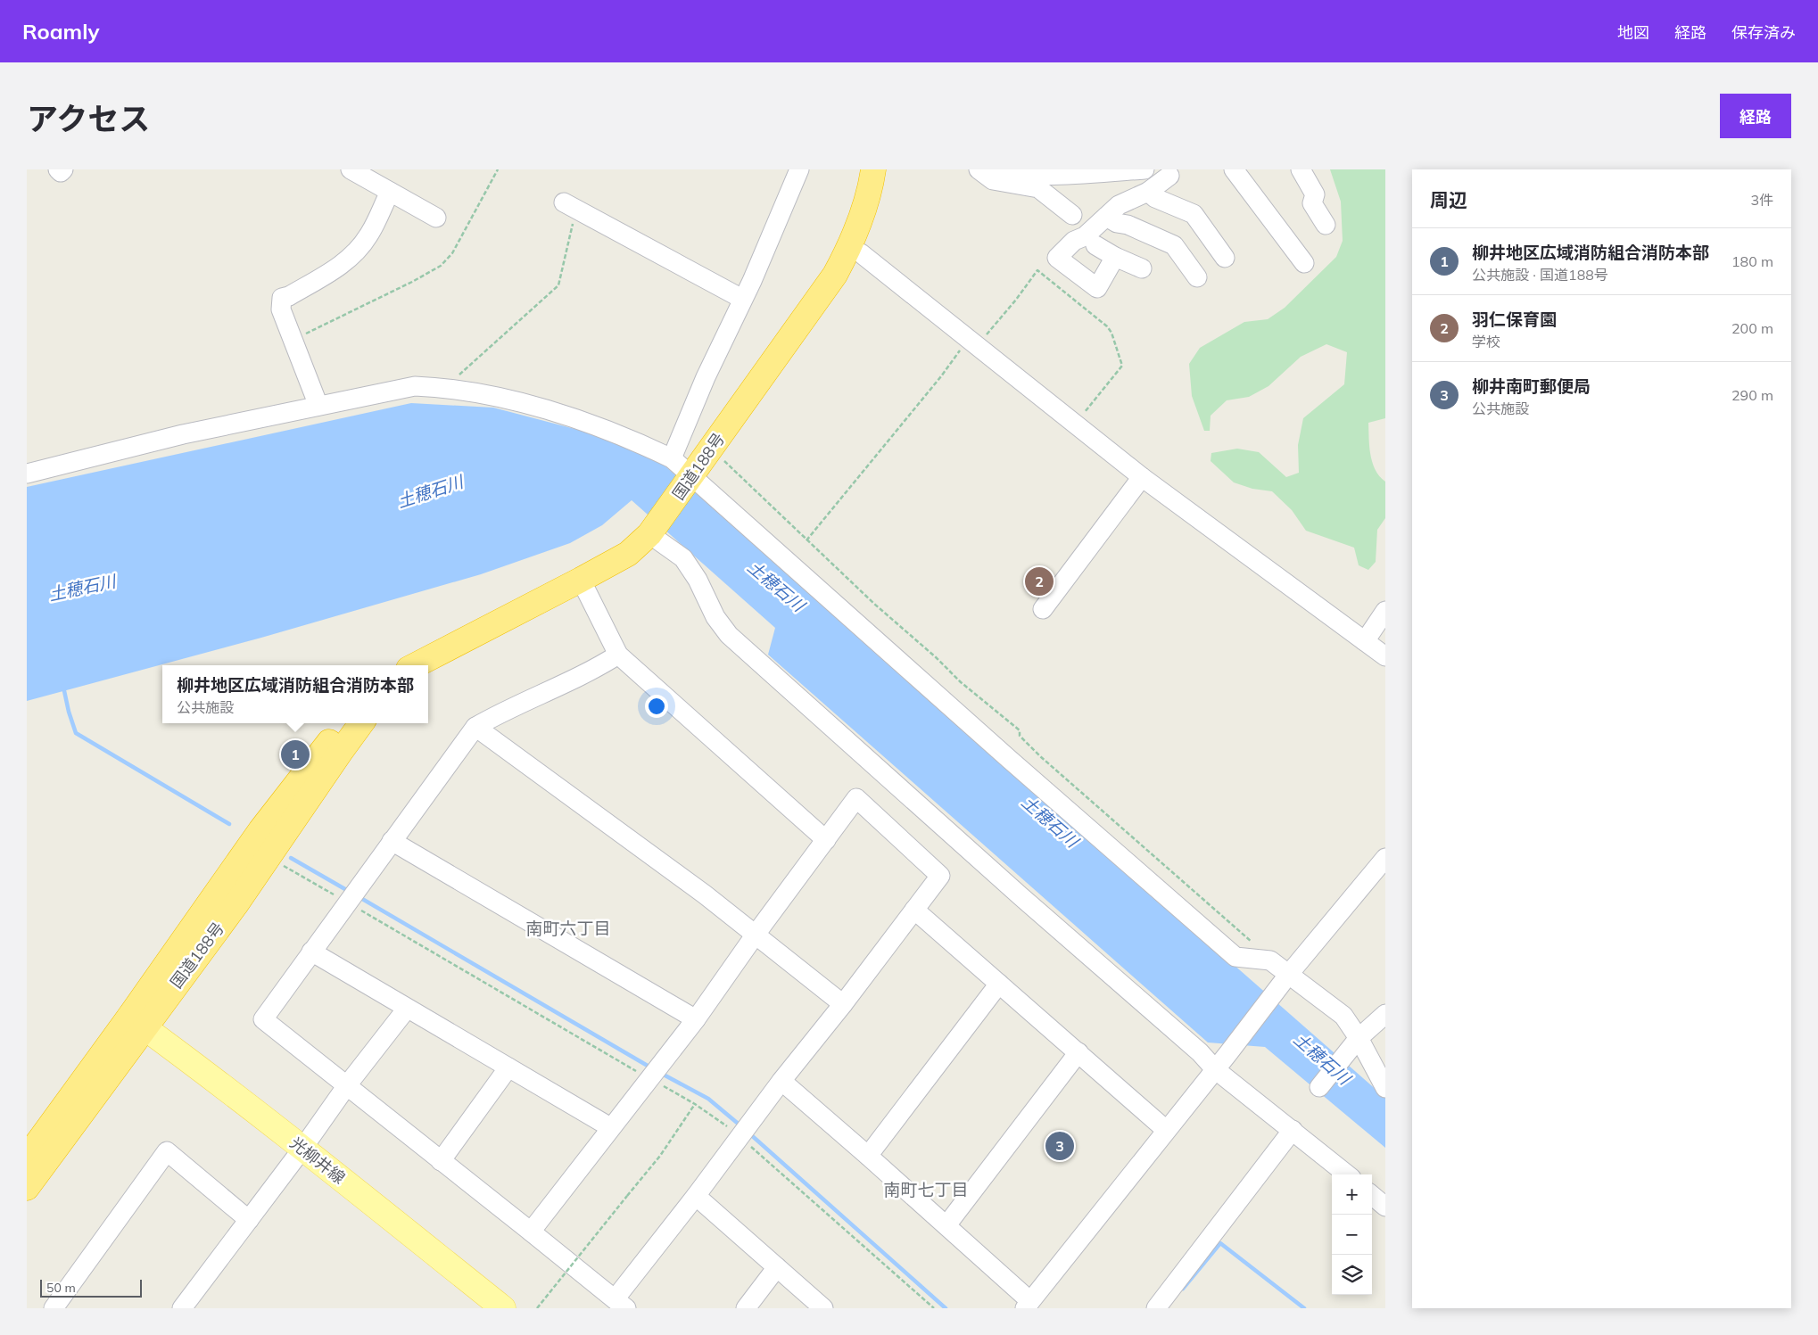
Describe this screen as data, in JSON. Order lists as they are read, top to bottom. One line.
{"streets":{"highway":["国道188号"],"main road":["光柳井線"]},"crossings":[["国道188号","光柳井線"]],"districts":["南町六丁目","南町七丁目"],"water":["土穂石川"],"scale_bar":"50 m","page":{"header":"Roamly","nav":["地図","経路","保存済み"],"title":"アクセス","buttons":"経路","heading":["周辺","3件"],"list":[{"mark":"1","name":"柳井地区広域消防組合消防本部","note":"公共施設 · 国道188号","value":"180 m"},{"mark":"2","name":"羽仁保育園","note":"学校","value":"200 m"},{"mark":"3","name":"柳井南町郵便局","note":"公共施設","value":"290 m"}],"pins":["2","1","3"],"popup":["柳井地区広域消防組合消防本部","公共施設"],"map_buttons":["+","−"],"scale":"50 m"}}
